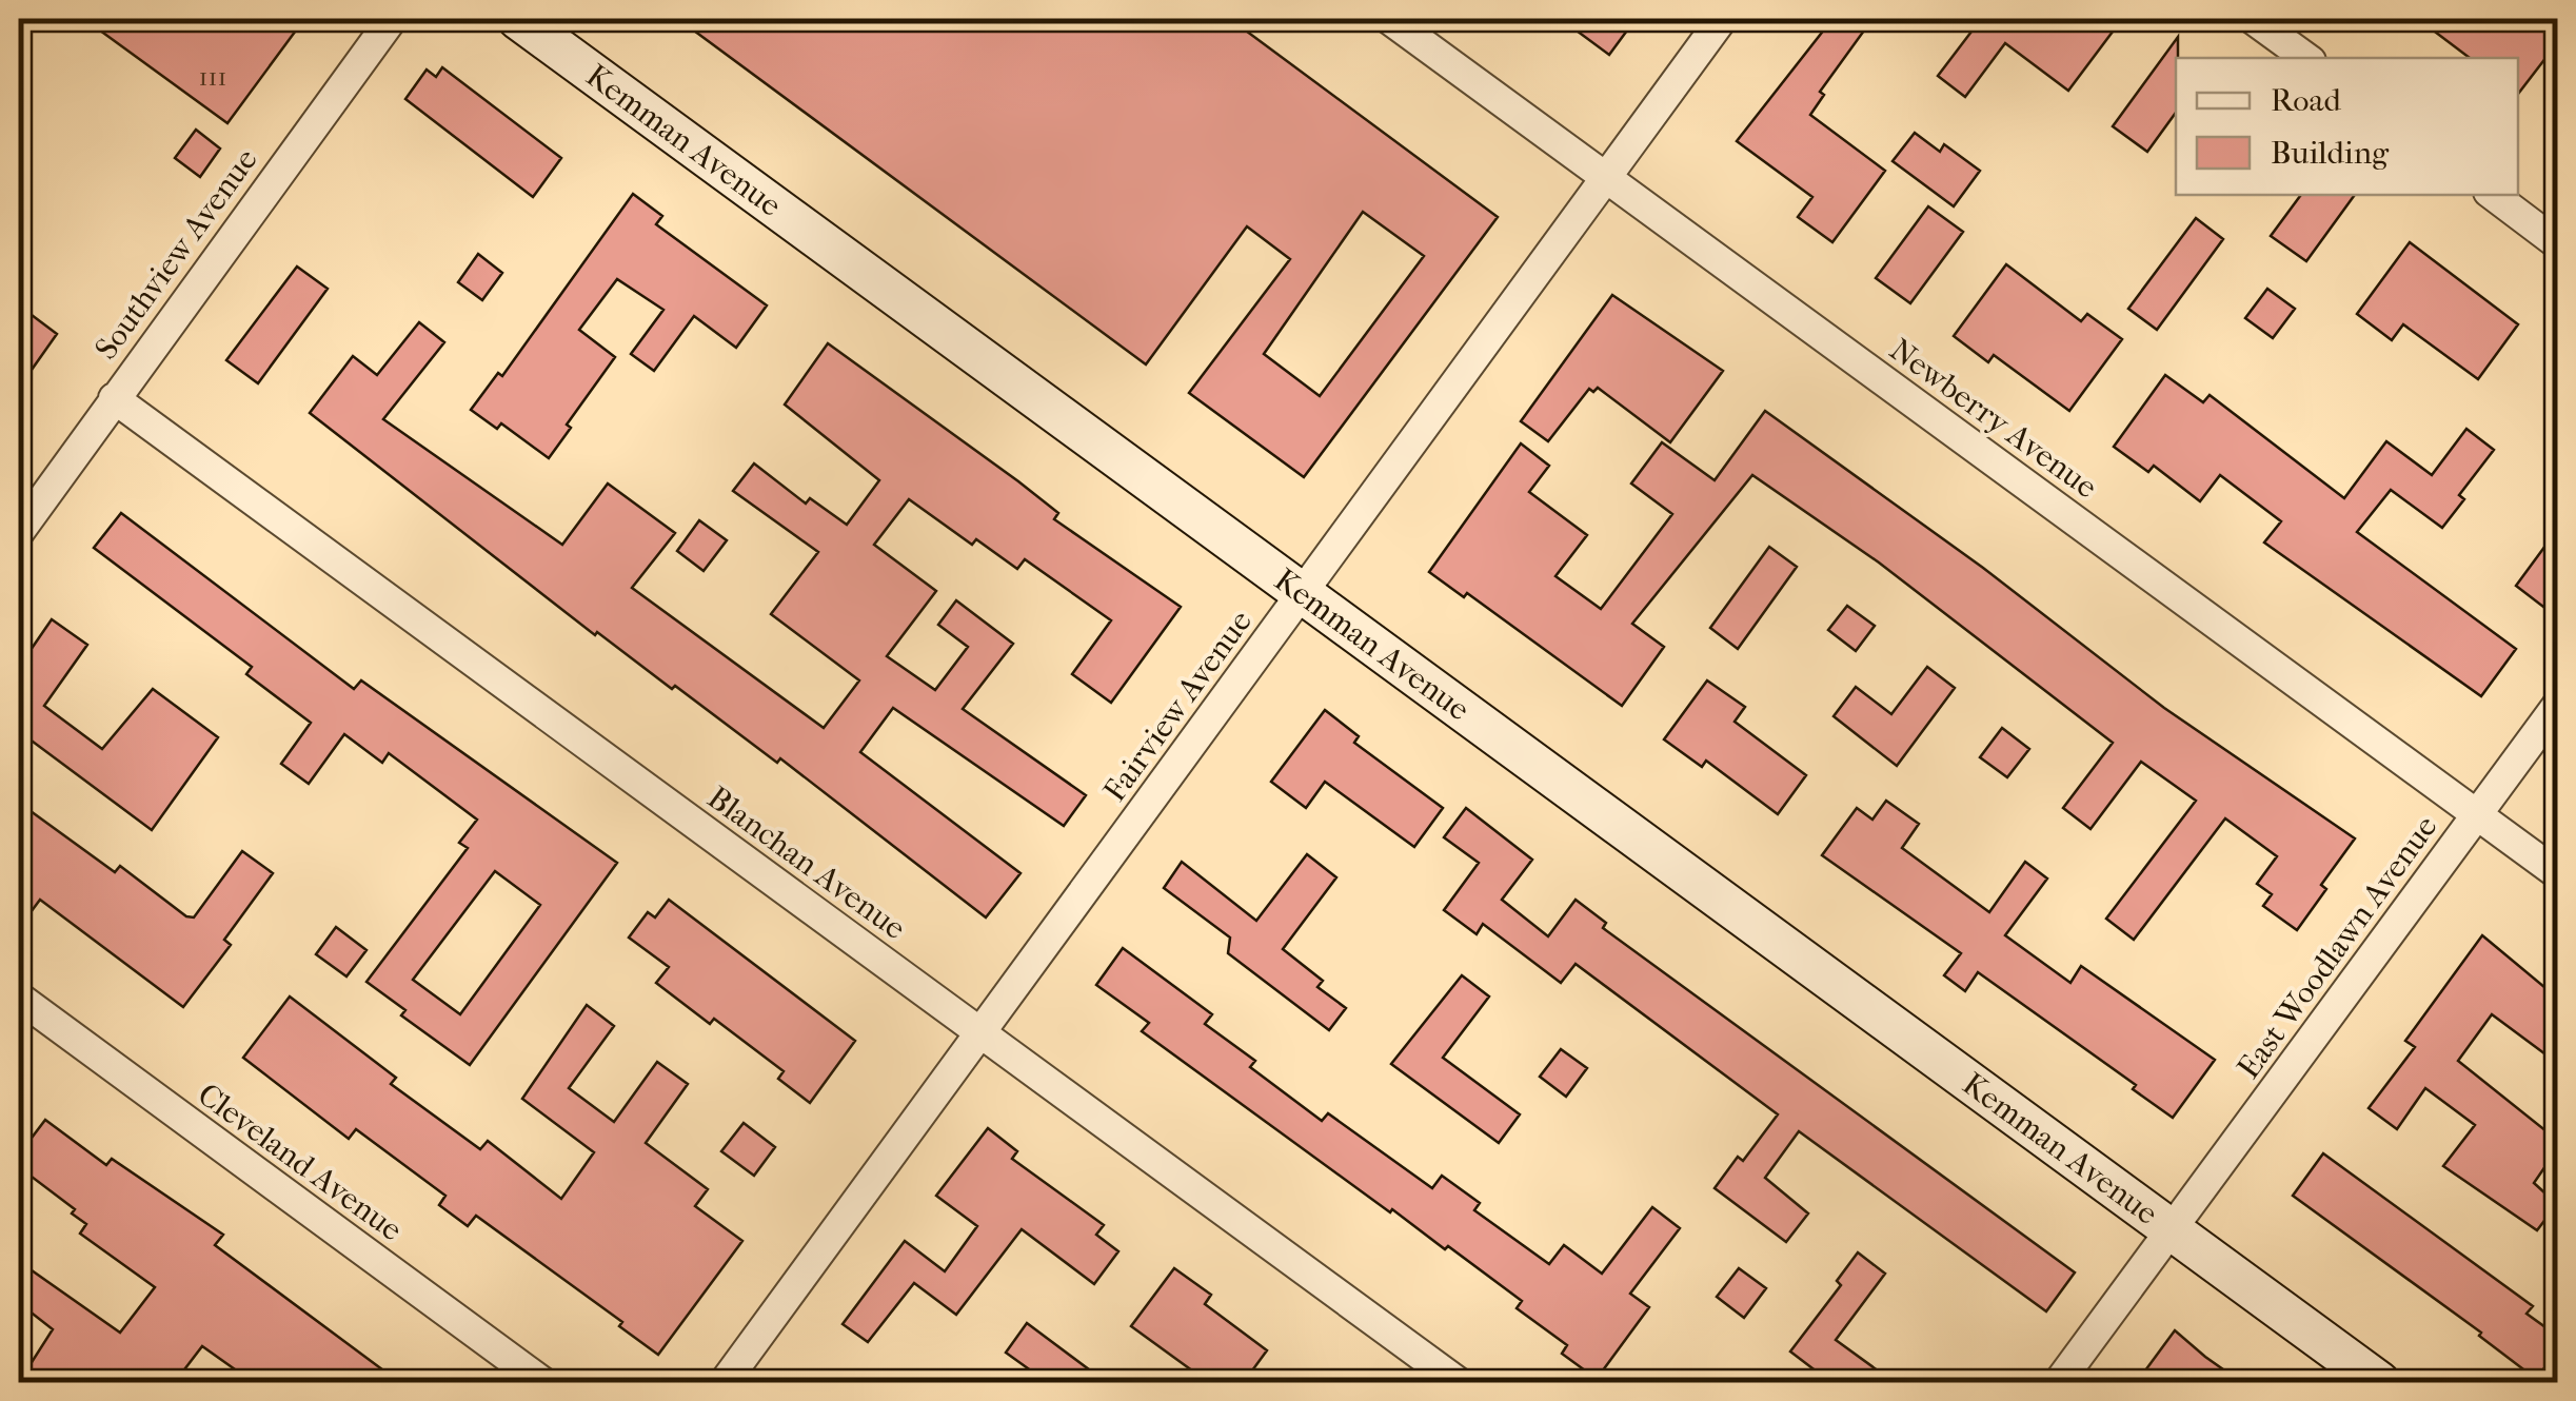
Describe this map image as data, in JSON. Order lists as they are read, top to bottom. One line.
{"streets":{"street":["Kemman Avenue","Southview Avenue","Newberry Avenue","Fairview Avenue","Blanchan Avenue","East Woodlawn Avenue","Cleveland Avenue"]},"crossings":[["Kemman Avenue","Fairview Avenue"],["Kemman Avenue","East Woodlawn Avenue"],["Southview Avenue","Blanchan Avenue"],["Newberry Avenue","Fairview Avenue"],["Newberry Avenue","East Woodlawn Avenue"],["Fairview Avenue","Blanchan Avenue"]],"house_numbers":["111"],"legend":["Road","Building"]}
